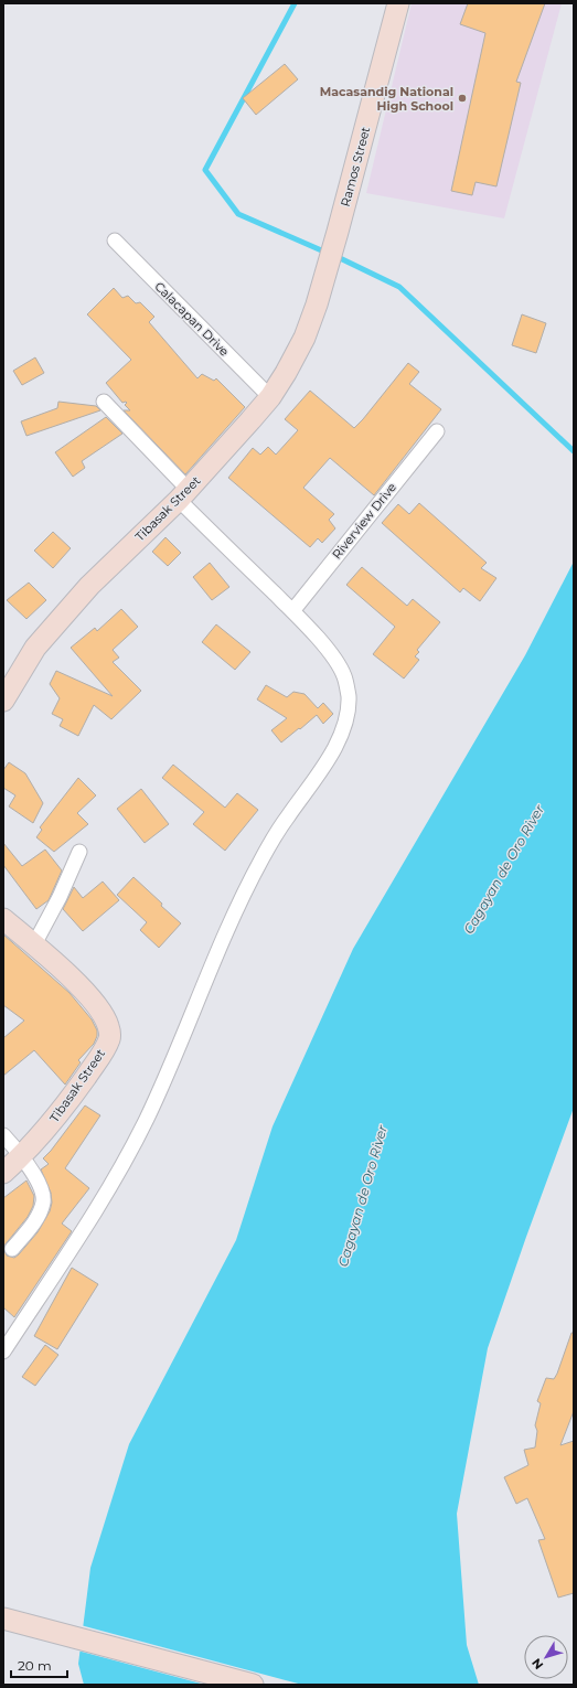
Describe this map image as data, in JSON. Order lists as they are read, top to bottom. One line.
{"streets":{"street":["Ramos Street","Calacapan Drive","Tibasak Street","Riverview Drive"]},"crossings":[["Ramos Street","Tibasak Street"],["Calacapan Drive","Tibasak Street"]],"water":["Cagayan de Oro River"],"places":["Macasandig National High School"],"scale_bar":"20 m","north":"bottom left"}
